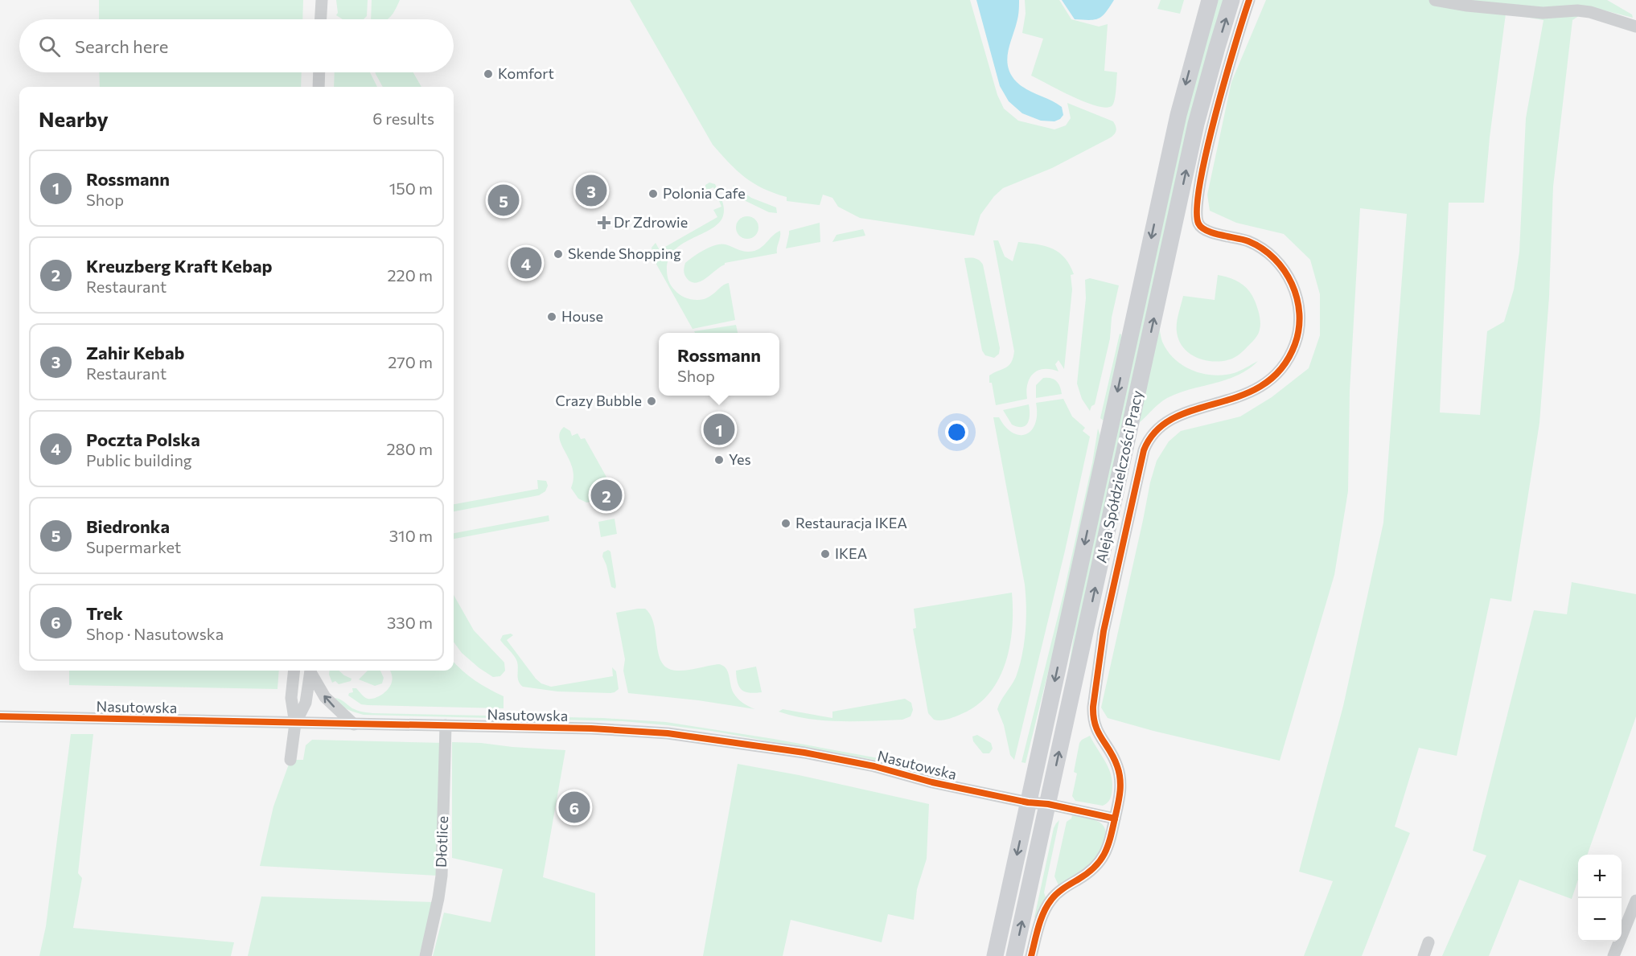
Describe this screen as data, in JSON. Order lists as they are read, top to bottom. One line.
{"streets":{"main road":["Aleja Spółdzielczości Pracy"],"street":["Nasutowska","Dłotlice"]},"crossings":[["Aleja Spółdzielczości Pracy","Nasutowska"],["Nasutowska","Dłotlice"]],"places":{"other":["Komfort","Polonia Cafe","Skende Shopping","House","Crazy Bubble","Yes","Restauracja IKEA","IKEA"],"health":["Dr Zdrowie"]},"page":{"search":"Search here","heading":["Nearby","6 results"],"list":[{"mark":"1","name":"Rossmann","note":"Shop","value":"150 m"},{"mark":"2","name":"Kreuzberg Kraft Kebap","note":"Restaurant","value":"220 m"},{"mark":"3","name":"Zahir Kebab","note":"Restaurant","value":"270 m"},{"mark":"4","name":"Poczta Polska","note":"Public building","value":"280 m"},{"mark":"5","name":"Biedronka","note":"Supermarket","value":"310 m"},{"mark":"6","name":"Trek","note":"Shop · Nasutowska","value":"330 m"}],"pins":["3","5","4","1","2","6"],"popup":["Rossmann","Shop"],"map_buttons":["+","−"]}}
